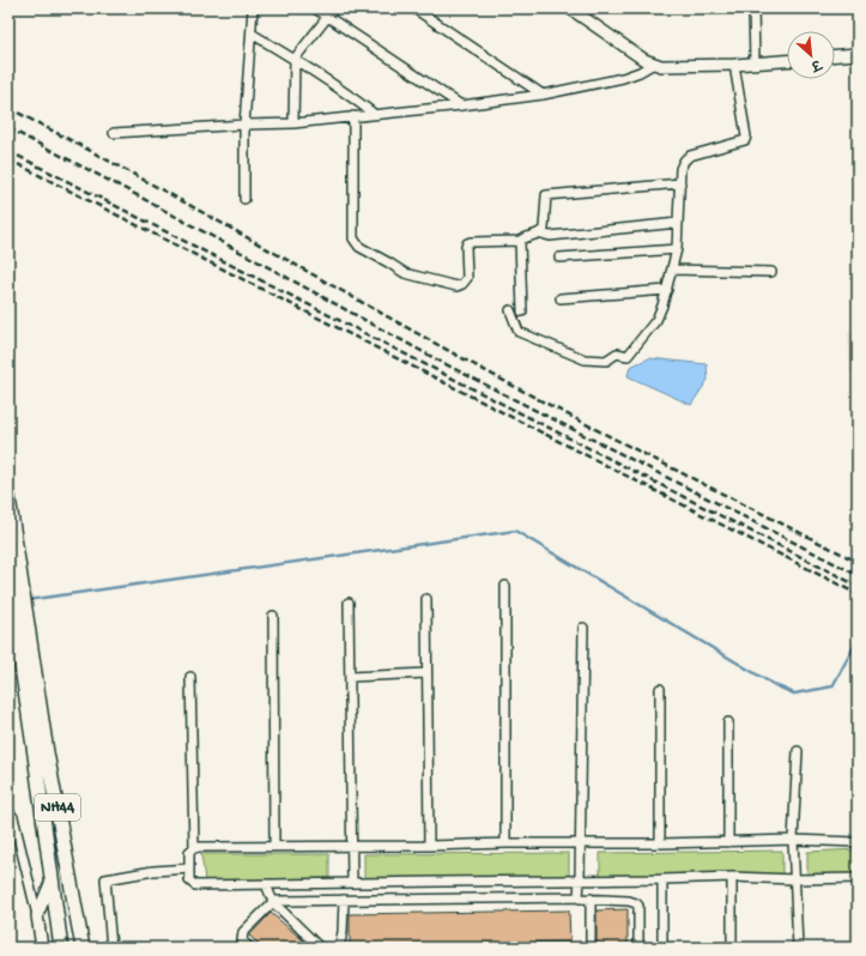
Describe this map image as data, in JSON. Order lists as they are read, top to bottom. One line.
{"streets":{"highway":["NH44"]},"north":"bottom right"}
